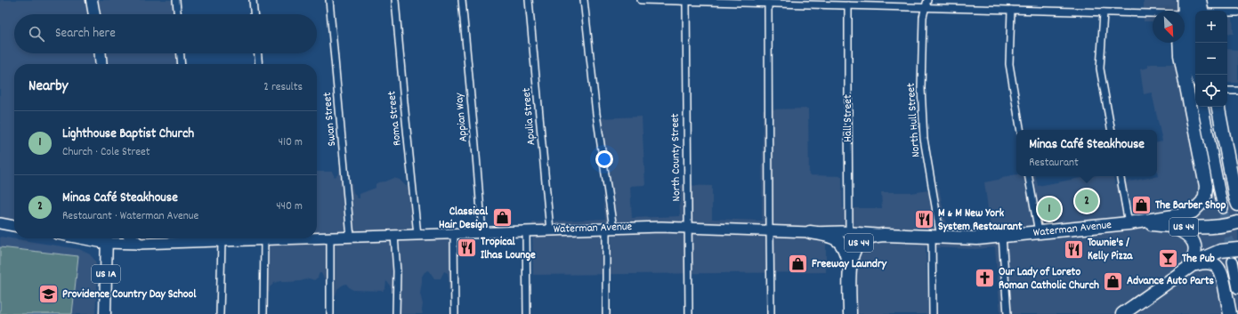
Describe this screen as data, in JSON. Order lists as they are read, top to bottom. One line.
{"streets":{"highway":["US 44","Waterman Avenue"],"main road":["US 1A"],"street":["Apulia Street","Appian Way","Roma Street","Hall Street","Swan Street","North Hull Street","North County Street"]},"crossings":[["Apulia Street","Waterman Avenue"],["Appian Way","Waterman Avenue"],["Roma Street","Waterman Avenue"],["Hall Street","Waterman Avenue"],["Swan Street","Waterman Avenue"],["North Hull Street","Waterman Avenue"],["North County Street","Waterman Avenue"],["US 44","Waterman Avenue"],["Waterman Avenue","US 1A"]],"places":{"shop":["The Barber Shop","Classical Hair Design","Freeway Laundry","Advance Auto Parts"],"restaurant":["M & M New York System Restaurant","Tropical Ilhas Lounge","Townie's / Kelly Pizza"],"bar":["The Pub"],"church":["Our Lady of Loreto Roman Catholic Church"],"school or university":["Providence Country Day School"]},"north":"bottom right","page":{"map_buttons":["+","−"],"search":"Search here","heading":["Nearby","2 results"],"list":[{"mark":"1","name":"Lighthouse Baptist Church","note":"Church · Cole Street","value":"410 m"},{"mark":"2","name":"Minas Café Steakhouse","note":"Restaurant · Waterman Avenue","value":"440 m"}],"popup":["Minas Café Steakhouse","Restaurant"],"pins":["2","1"]}}
